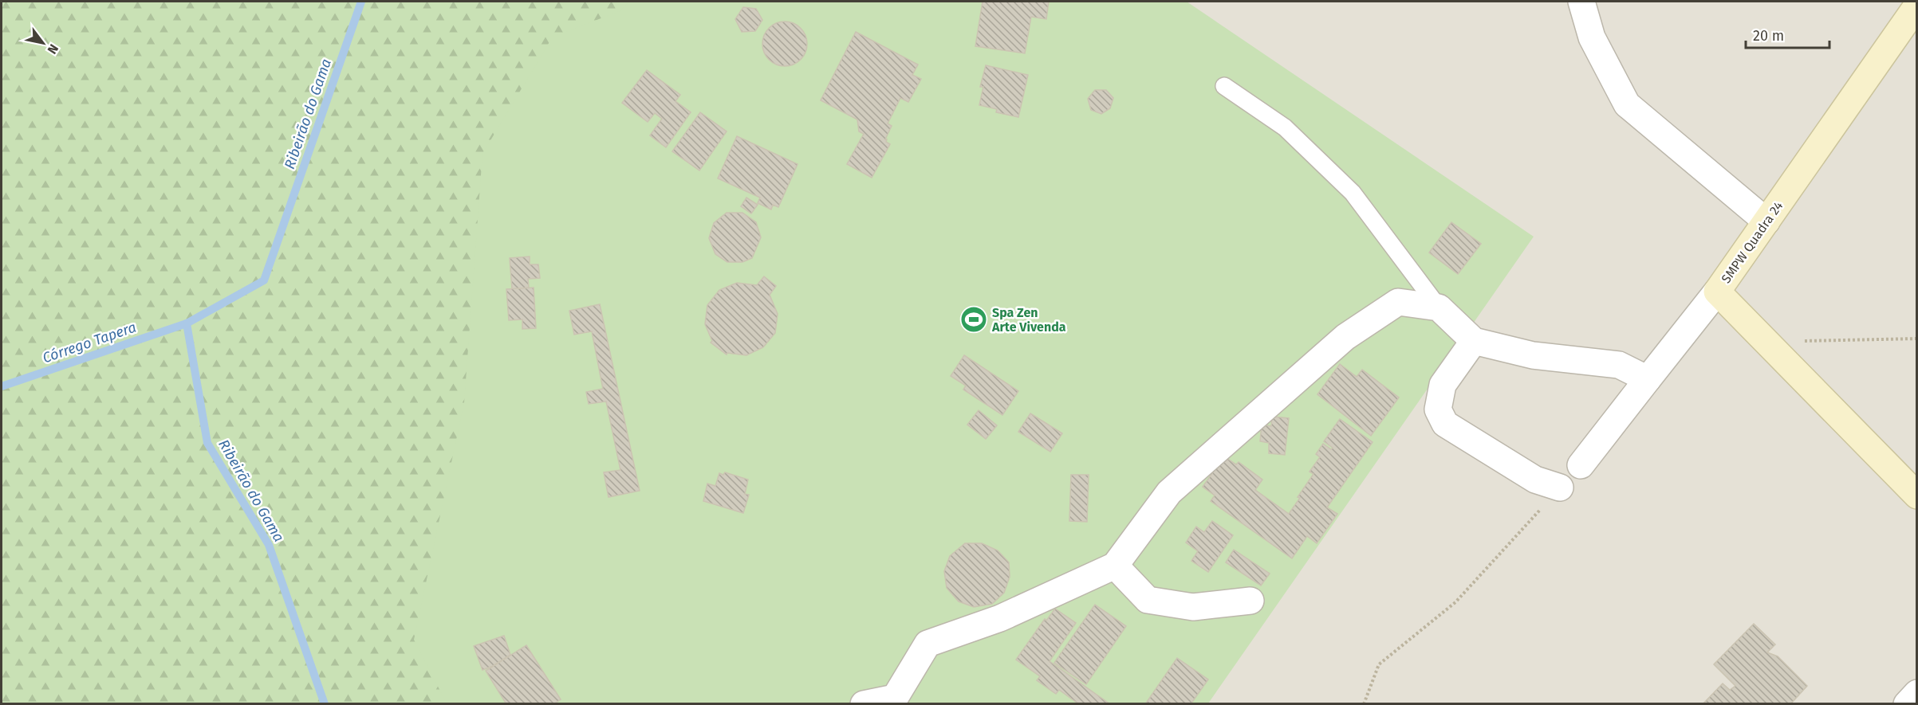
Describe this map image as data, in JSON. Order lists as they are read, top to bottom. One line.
{"streets":{"street":["SMPW Quadra 24"]},"water":["Ribeirão do Gama","Córrego Tapera"],"places":{"sports":["Spa Zen Arte Vivenda"]},"scale_bar":"20 m","north":"bottom right"}
